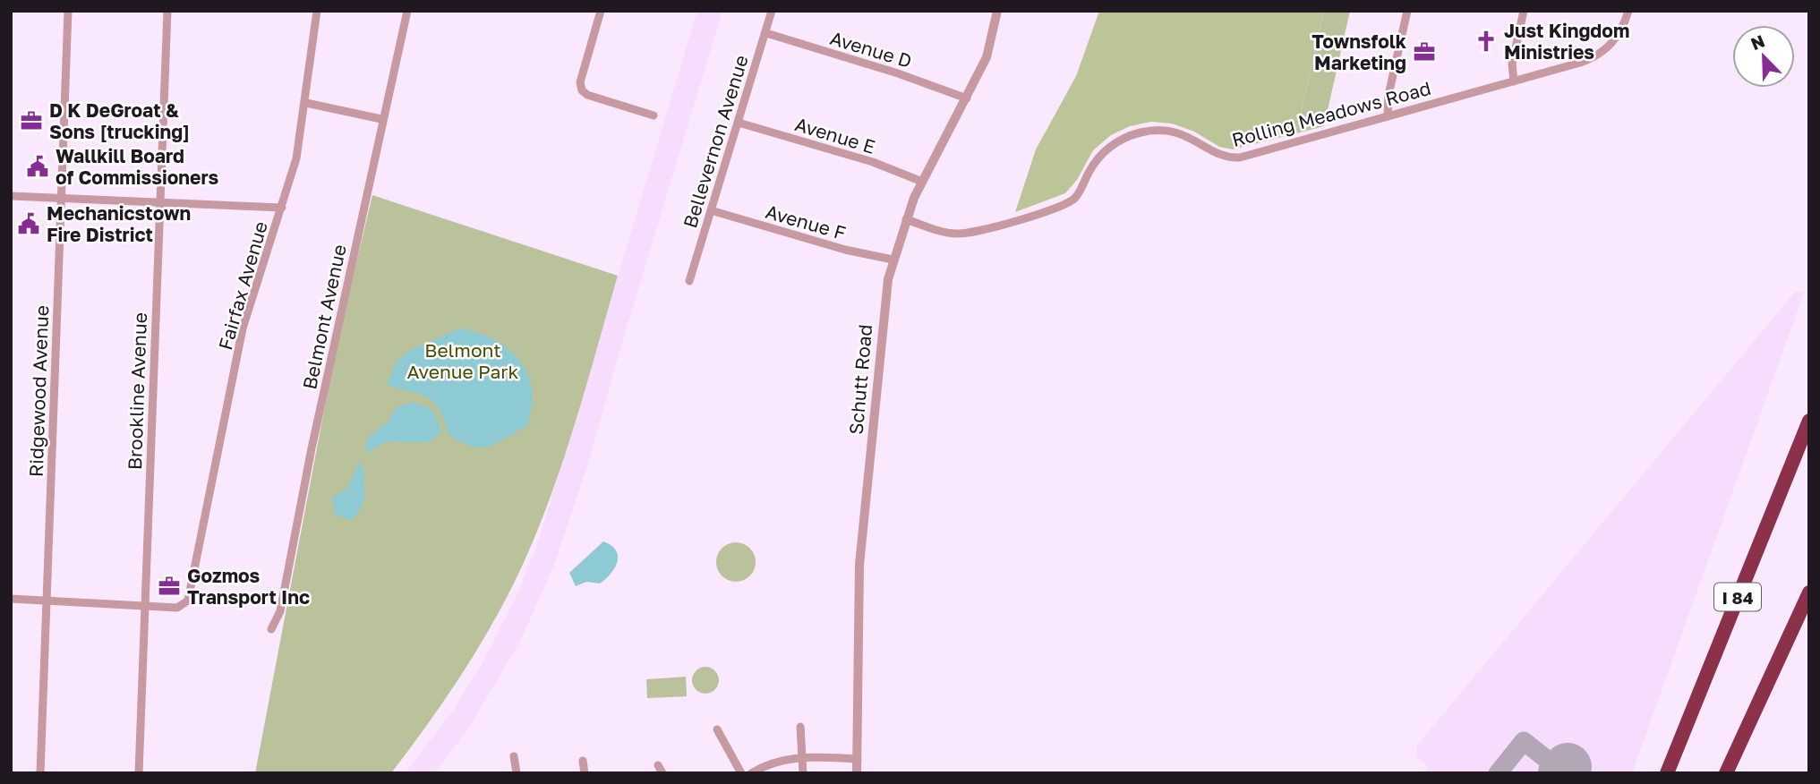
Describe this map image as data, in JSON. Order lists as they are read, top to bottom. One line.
{"streets":{"highway":["I 84"],"street":["Avenue D","Rolling Meadows Road","Avenue E","Bellevernon Avenue","Avenue F","Fairfax Avenue","Belmont Avenue","Schutt Road","Ridgewood Avenue","Brookline Avenue"]},"crossings":[["Avenue D","Bellevernon Avenue"],["Avenue D","Schutt Road"],["Rolling Meadows Road","Schutt Road"],["Avenue E","Bellevernon Avenue"],["Avenue E","Schutt Road"],["Bellevernon Avenue","Avenue F"],["Avenue F","Schutt Road"],["Fairfax Avenue","Brookline Avenue"]],"parks":["Belmont Avenue Park"],"places":{"church":["Just Kingdom Ministries"],"office":["Townsfolk Marketing","D K DeGroat & Sons [trucking]","Gozmos Transport Inc"],"public building":["Wallkill Board of Commissioners","Mechanicstown Fire District"]},"north":"top left"}
